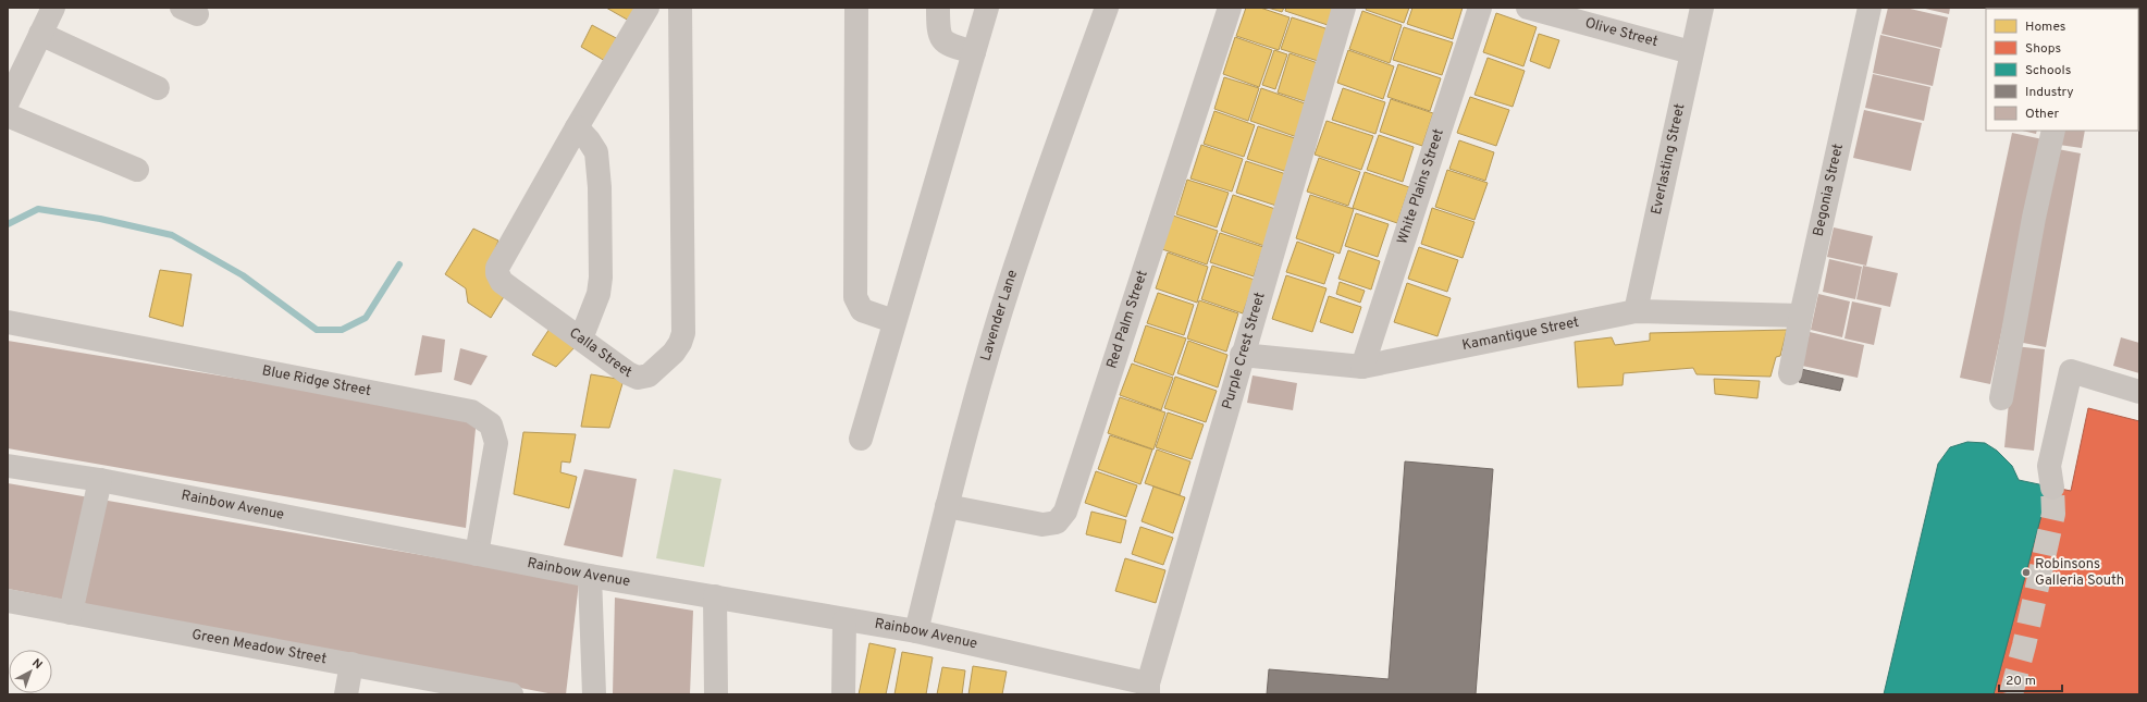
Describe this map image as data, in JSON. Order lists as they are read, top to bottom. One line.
{"streets":{"street":["Olive Street","Everlasting Street","White Plains Street","Begonia Street","Lavender Lane","Red Palm Street","Kamantigue Street","Purple Crest Street","Calla Street","Blue Ridge Street","Rainbow Avenue","Green Meadow Street"]},"crossings":[["Olive Street","Everlasting Street"],["Everlasting Street","Kamantigue Street"],["White Plains Street","Kamantigue Street"],["Begonia Street","Kamantigue Street"],["Lavender Lane","Red Palm Street"],["Lavender Lane","Rainbow Avenue"],["Kamantigue Street","Purple Crest Street"],["Purple Crest Street","Rainbow Avenue"],["Blue Ridge Street","Rainbow Avenue"]],"places":["Robinsons Galleria South"],"legend":["Homes","Shops","Schools","Industry","Other"],"scale_bar":"20 m","north":"top right"}
